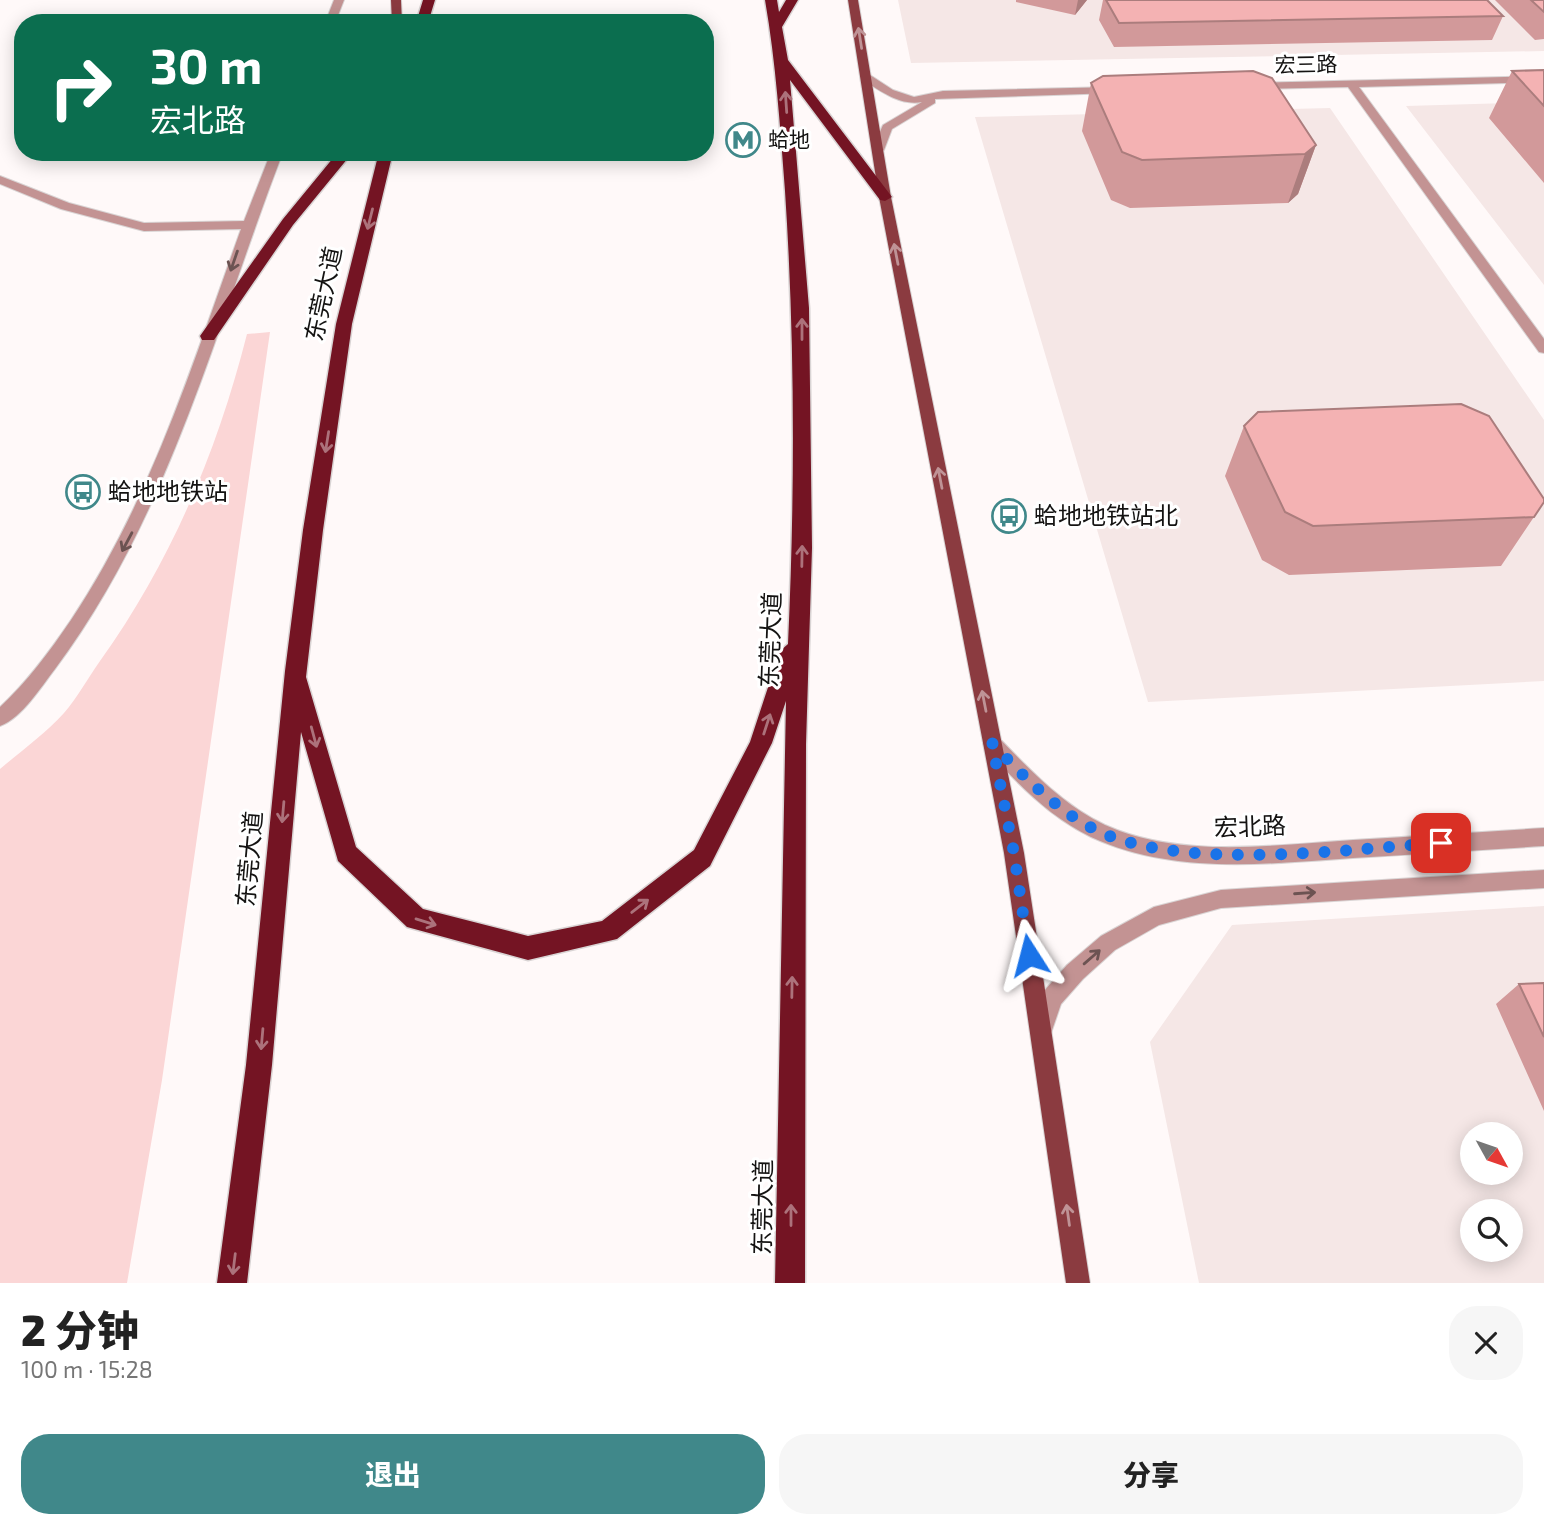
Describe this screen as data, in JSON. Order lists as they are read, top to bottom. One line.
{"streets":{"highway":["东莞大道"],"street":["宏三路","宏北路"]},"places":{"metro station":["蛤地"],"bus stop":["蛤地地铁站","蛤地地铁站北"]},"north":"bottom right","page":{"turn":["30 m","宏北路"],"heading":["2 分钟","100 m · 15:28"],"buttons":["退出","分享"]}}
